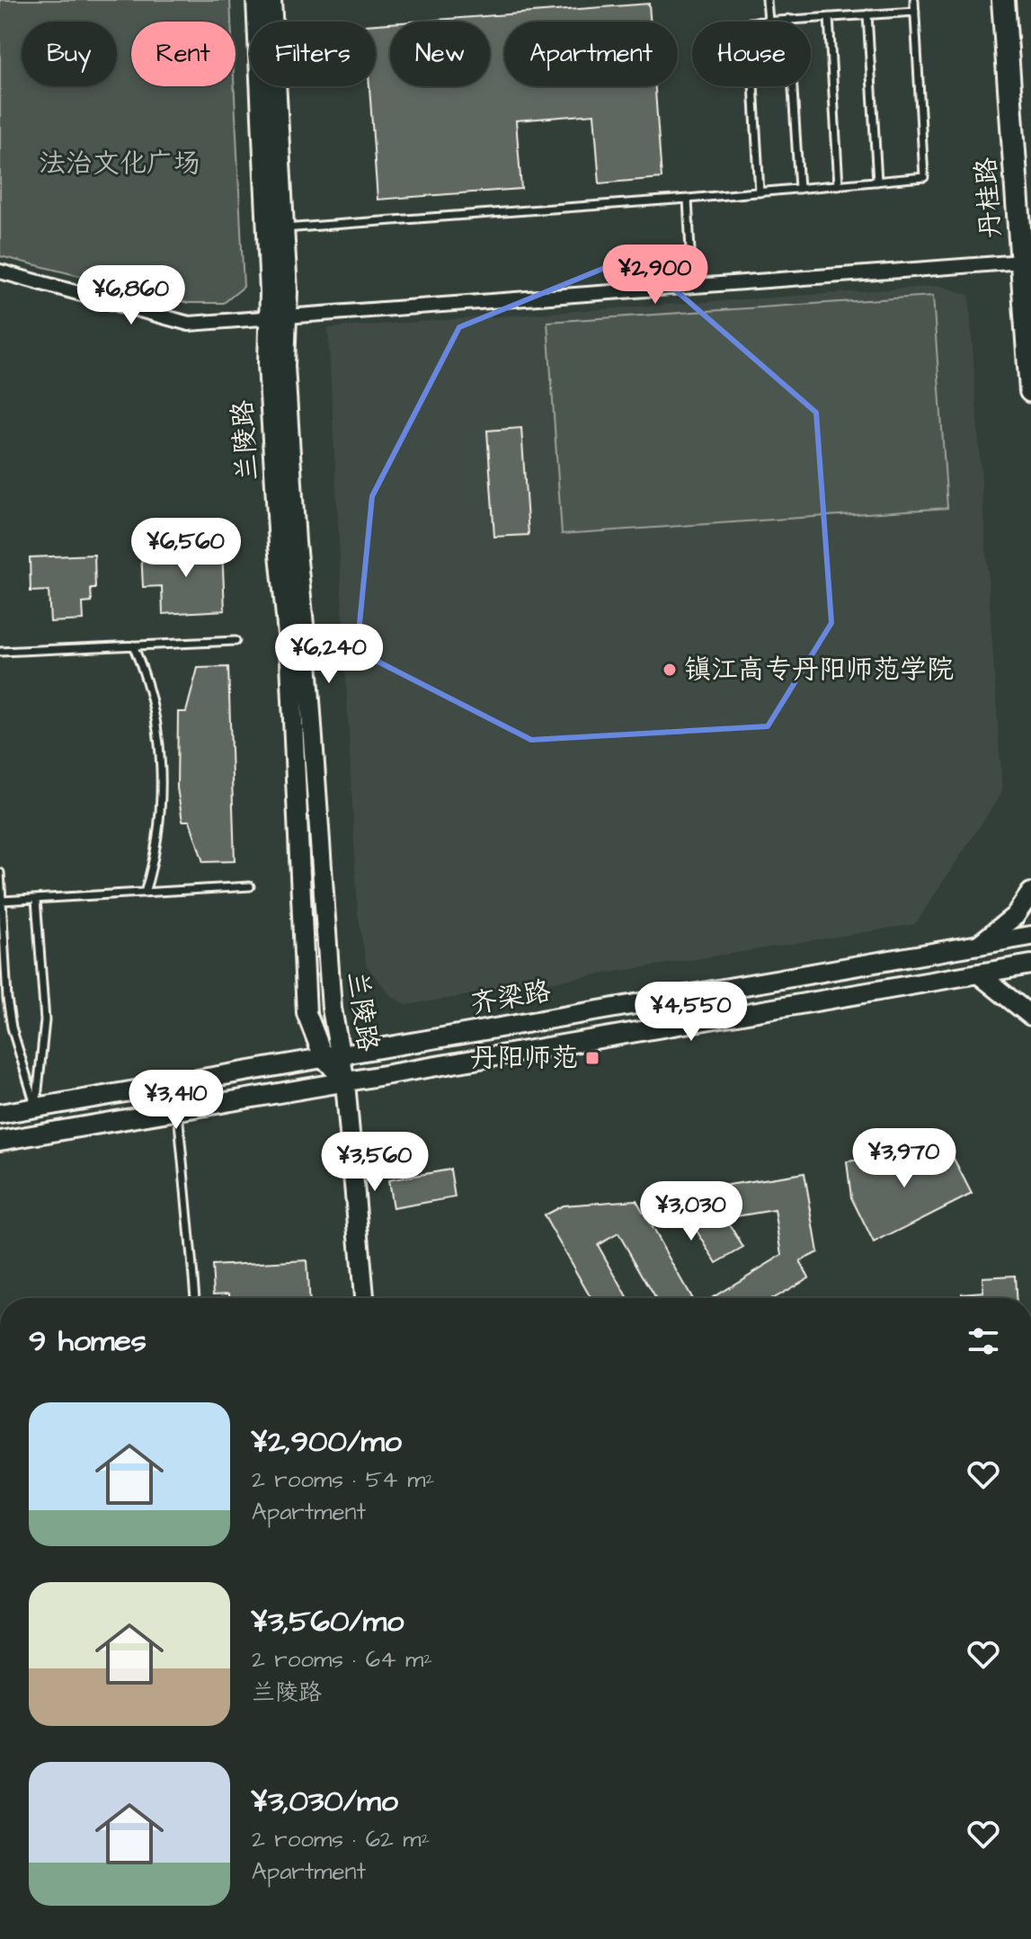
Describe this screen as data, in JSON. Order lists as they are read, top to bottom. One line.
{"streets":{"main road":["丹桂路"],"street":["兰陵路","齐梁路"]},"crossings":[["兰陵路","齐梁路"]],"parks":["法治文化广场"],"places":{"other":["镇江高专丹阳师范学院"],"transit":["丹阳师范"]},"page":{"chip":["Buy","Rent","Filters","New","Apartment","House"],"price":["¥2,900","¥6,860","¥6,560","¥6,240","¥4,550","¥3,410","¥3,970","¥3,560","¥3,030"],"heading":"9 homes","list":[{"name":"¥2,900/mo","note":"2 rooms · 54 m² · Apartment"},{"name":"¥3,560/mo","note":"2 rooms · 64 m² · 兰陵路"},{"name":"¥3,030/mo","note":"2 rooms · 62 m² · Apartment"}]}}
